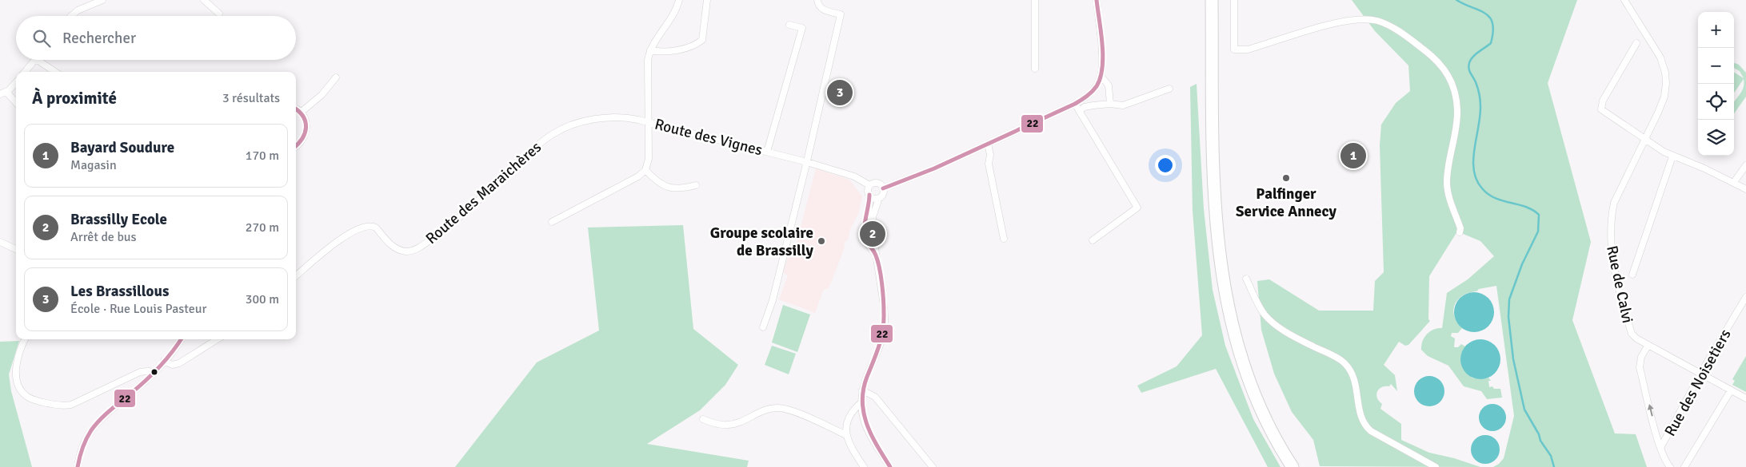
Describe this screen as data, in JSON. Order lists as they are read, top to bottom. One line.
{"streets":{"street":["Route des Vignes","Route des Maraichères","Rue de Calvi","Rue des Noisetiers"]},"crossings":[["Route des Vignes","Route des Maraichères"],["Rue de Calvi","Rue des Noisetiers"]],"places":["Palfinger Service Annecy","Groupe scolaire de Brassilly"],"lines":["transit line 22"],"page":{"map_buttons":["+","−"],"search":"Rechercher","heading":["À proximité","3 résultats"],"pins":["3","1","2"],"list":[{"mark":"1","name":"Bayard Soudure","note":"Magasin","value":"170 m"},{"mark":"2","name":"Brassilly Ecole","note":"Arrêt de bus","value":"270 m"},{"mark":"3","name":"Les Brassillous","note":"École · Rue Louis Pasteur","value":"300 m"}]}}
